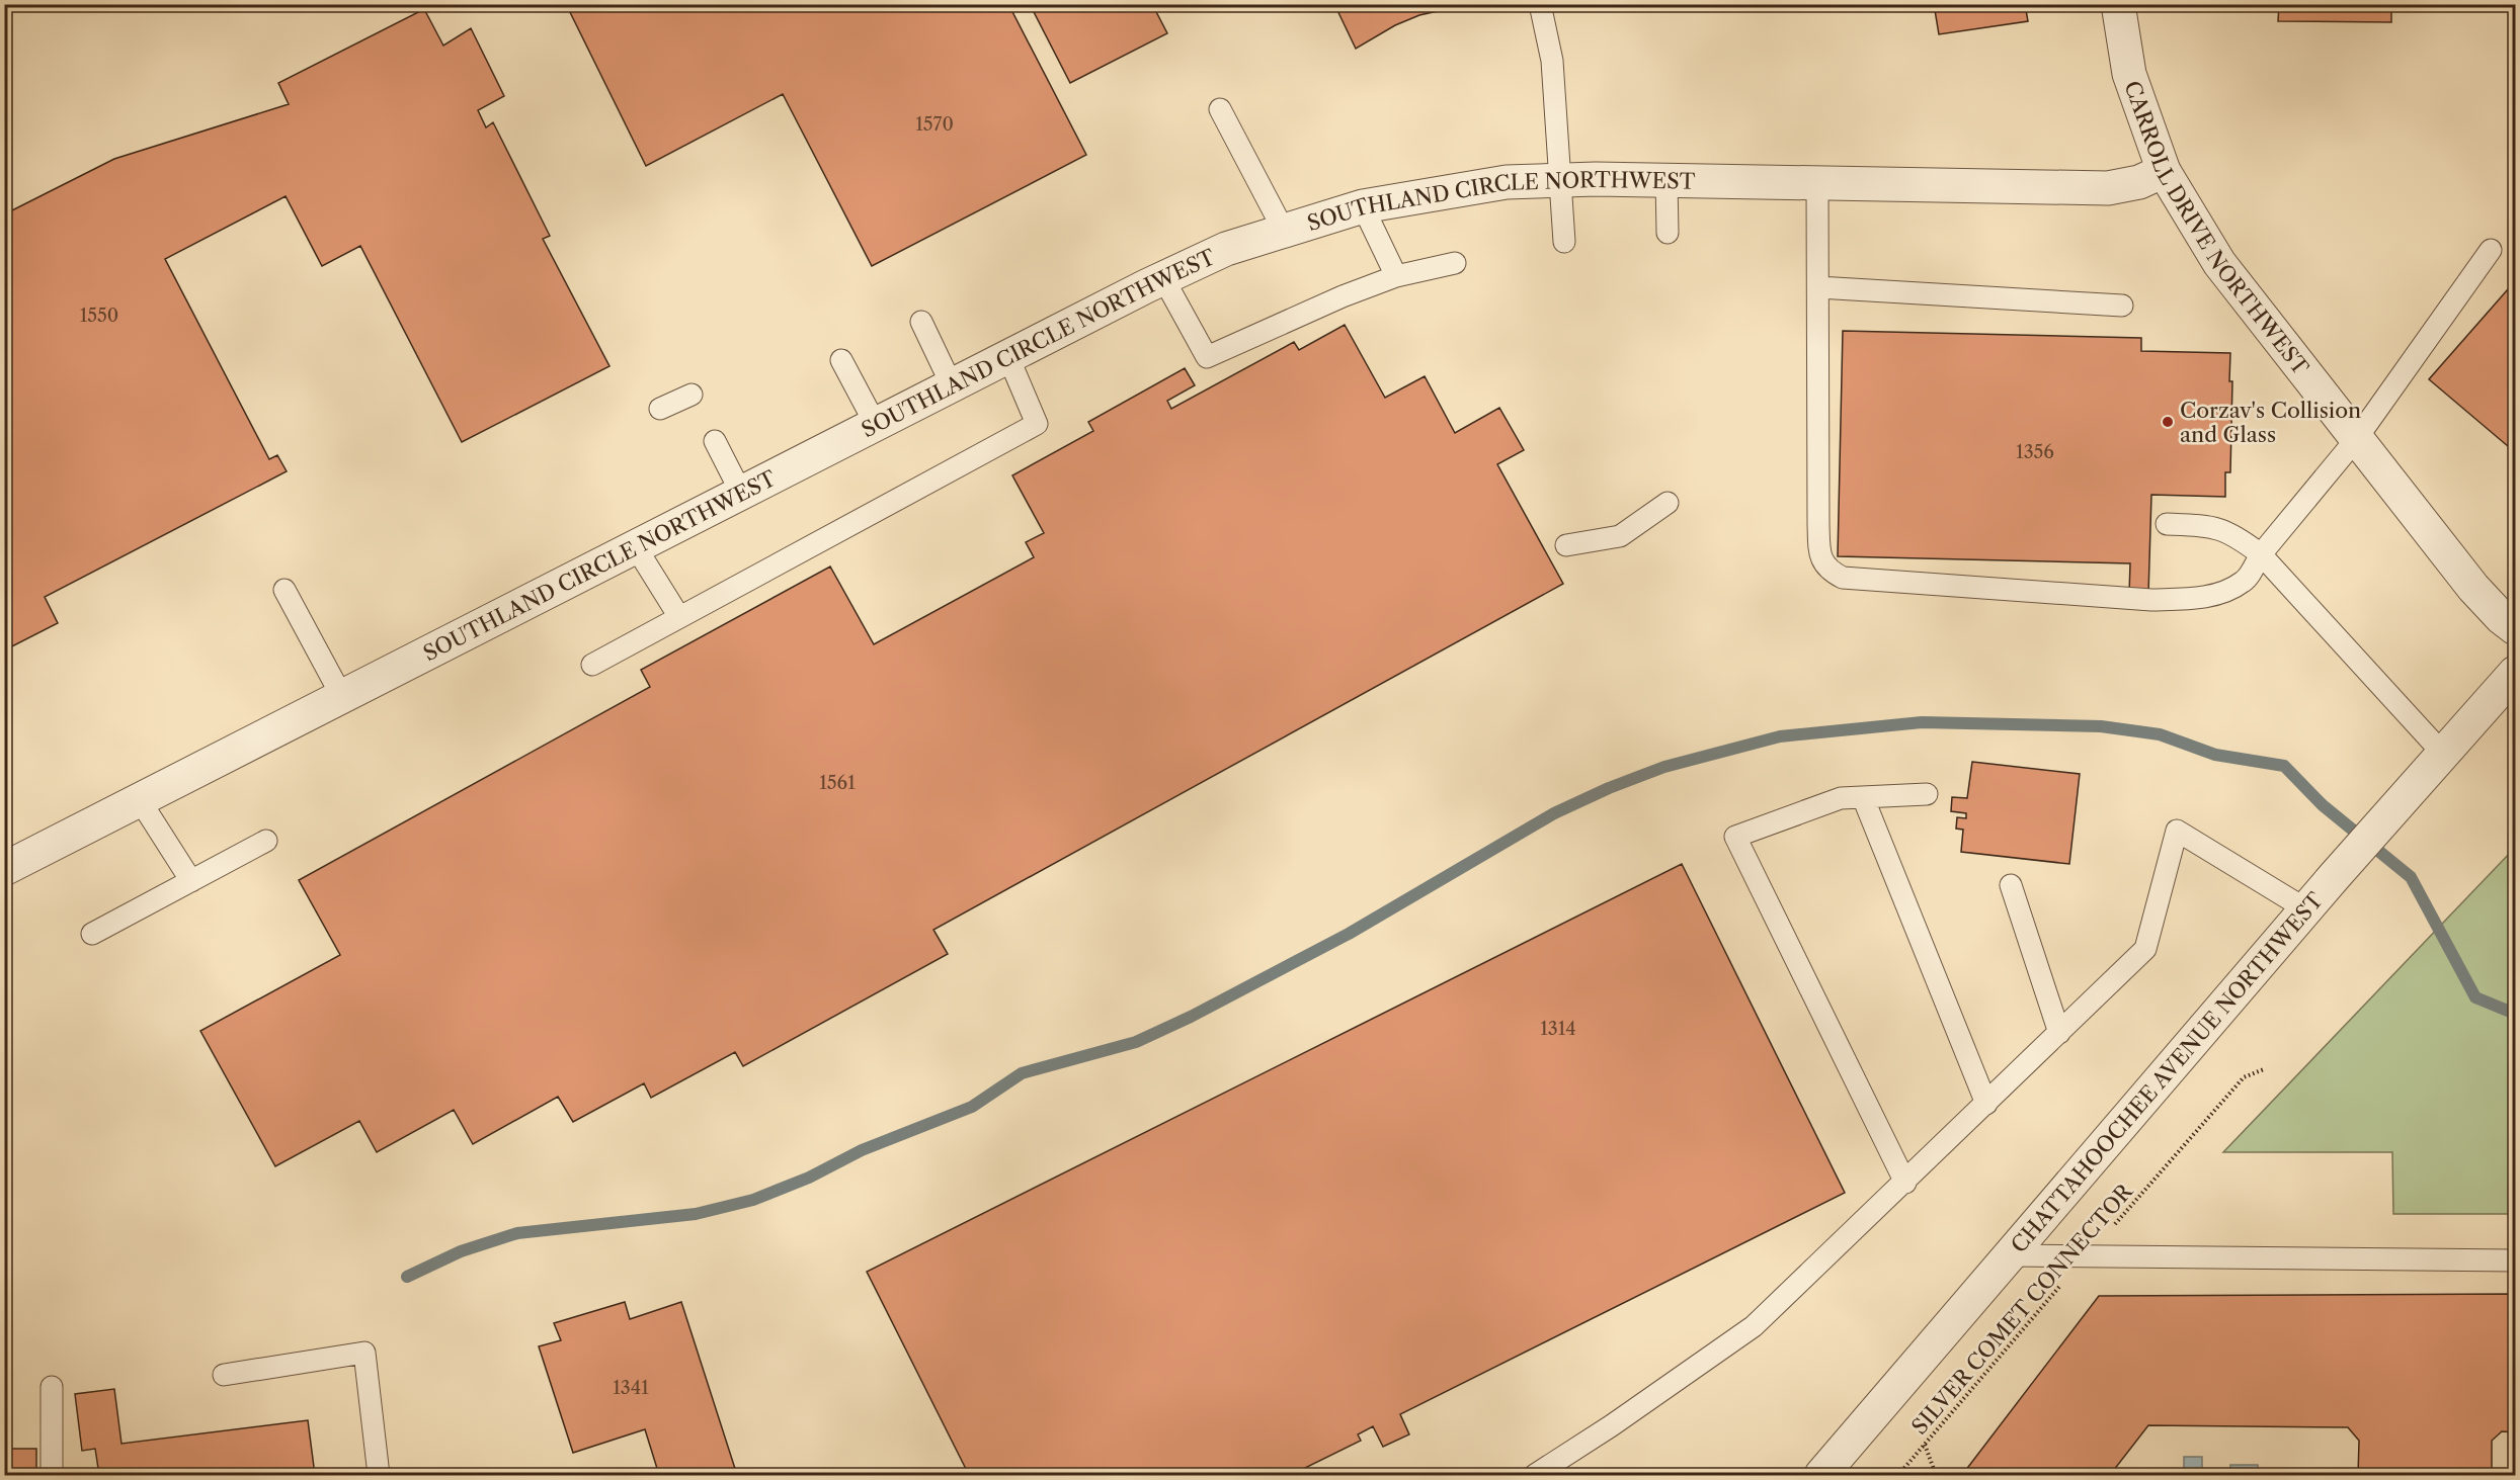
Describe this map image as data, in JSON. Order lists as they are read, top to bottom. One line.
{"streets":{"street":["SOUTHLAND CIRCLE NORTHWEST","CARROLL DRIVE NORTHWEST","CHATTAHOOCHEE AVENUE NORTHWEST"],"path":["SILVER COMET CONNECTOR"]},"crossings":[["SOUTHLAND CIRCLE NORTHWEST","CARROLL DRIVE NORTHWEST"]],"places":["Corzav's Collision and Glass"],"house_numbers":["1570","1550","1356","1561","1314","1341"]}
